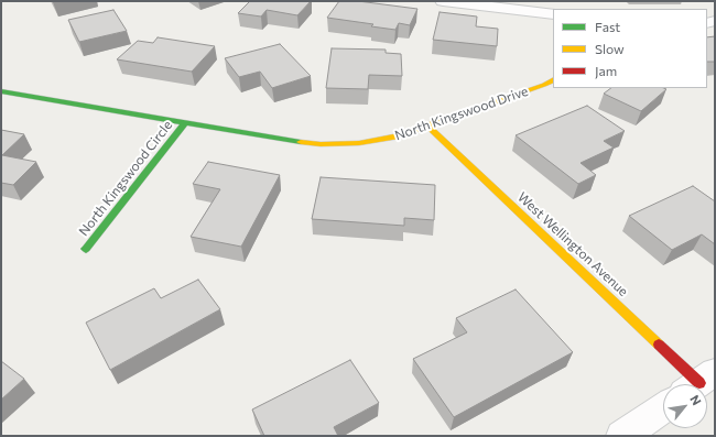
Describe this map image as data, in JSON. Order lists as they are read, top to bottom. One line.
{"streets":{"street":["North Kingswood Drive","North Kingswood Circle","West Wellington Avenue"]},"crossings":[["North Kingswood Drive","North Kingswood Circle"],["North Kingswood Drive","West Wellington Avenue"]],"legend":["Fast","Slow","Jam"],"north":"top right"}
